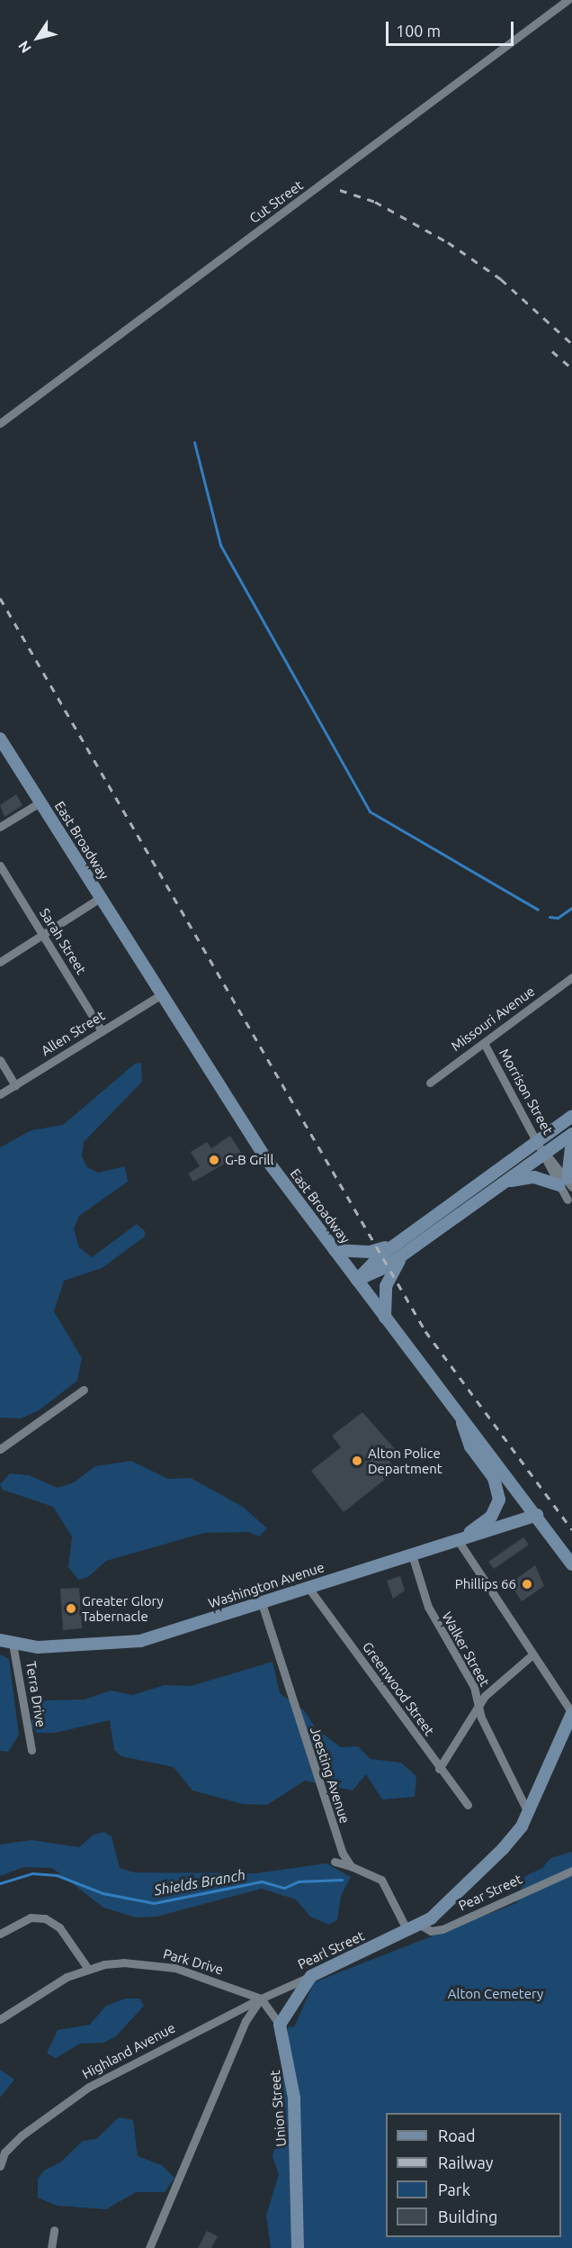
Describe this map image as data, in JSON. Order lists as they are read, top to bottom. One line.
{"streets":{"main road":["East Broadway","Washington Avenue","Pearl Street","Union Street"],"street":["Cut Street","Sarah Street","Missouri Avenue","Allen Street","Morrison Street","Walker Street","Greenwood Street","Terra Drive","Joesting Avenue","Pear Street","Park Drive","Highland Avenue"]},"crossings":[["East Broadway","Allen Street"],["East Broadway","Washington Avenue"],["Sarah Street","Allen Street"],["Missouri Avenue","Morrison Street"],["Washington Avenue","Walker Street"],["Washington Avenue","Greenwood Street"],["Washington Avenue","Terra Drive"],["Washington Avenue","Joesting Avenue"],["Walker Street","Pearl Street"],["Pear Street","Pearl Street"],["Pearl Street","Park Drive"],["Pearl Street","Highland Avenue"],["Park Drive","Highland Avenue"]],"water":["Shields Branch"],"parks":["Alton Cemetery"],"places":["G-B Grill","Alton Police Department","Phillips 66","Greater Glory Tabernacle"],"legend":["Road","Railway","Park","Building"],"scale_bar":"100 m","north":"bottom left"}
